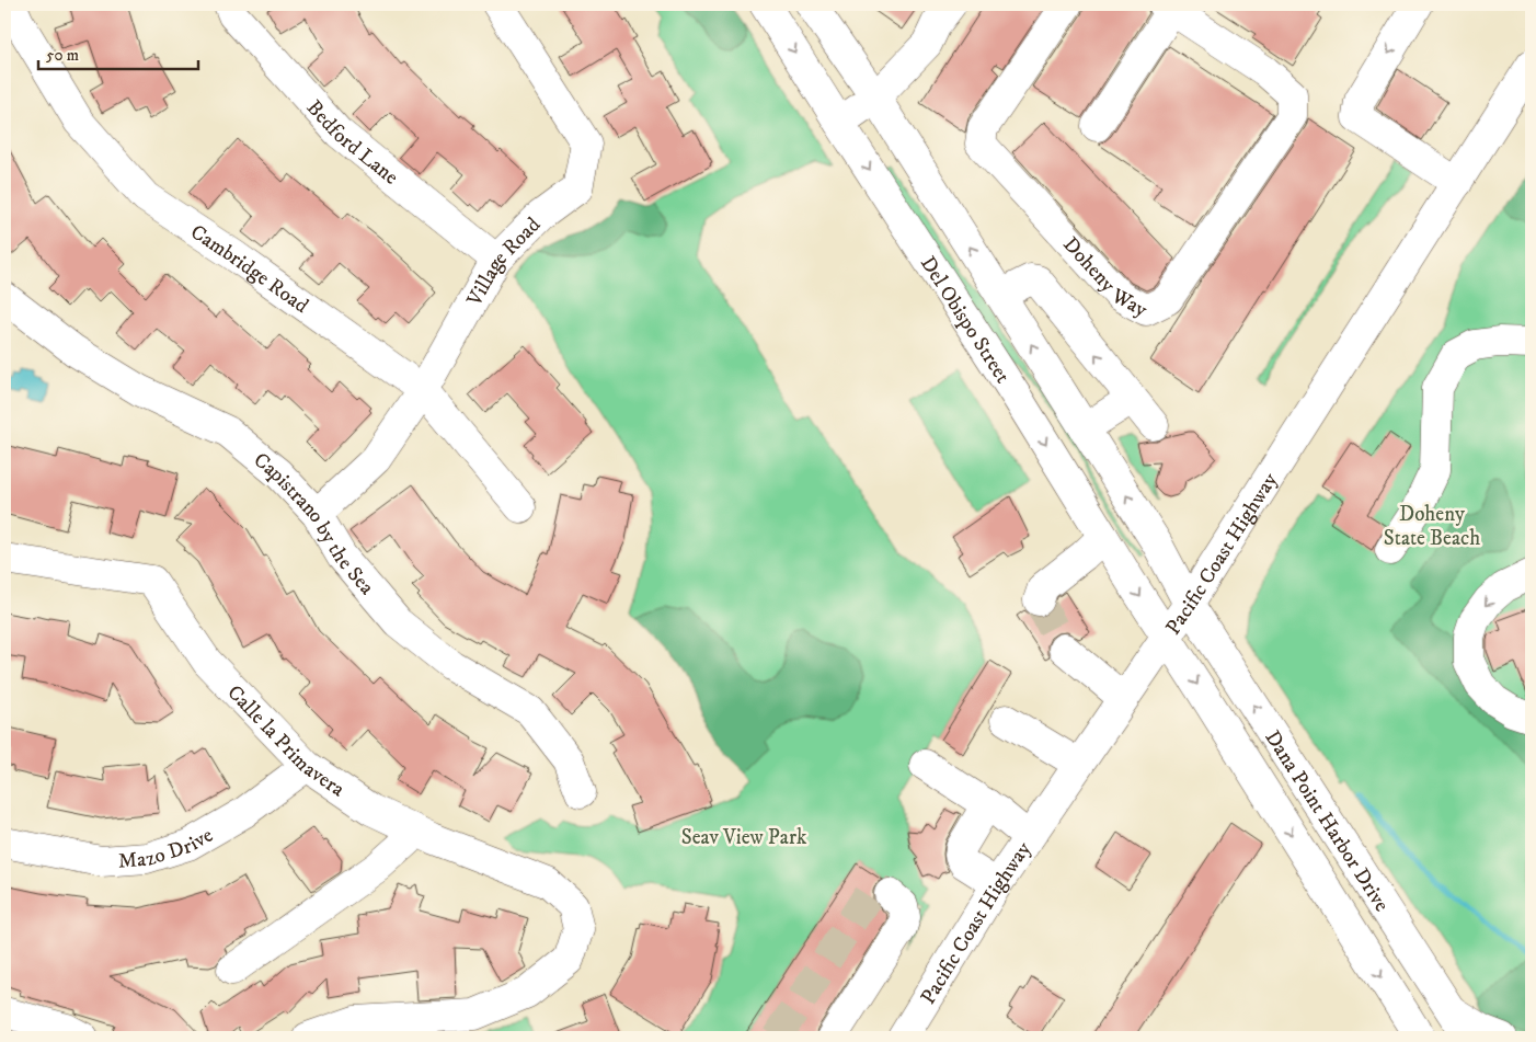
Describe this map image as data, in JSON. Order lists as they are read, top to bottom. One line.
{"streets":{"main road":["Bedford Lane","Village Road","Cambridge Road","Doheny Way","Del Obispo Street","Capistrano by the Sea","Pacific Coast Highway","Calle la Primavera","Dana Point Harbor Drive","Mazo Drive"]},"crossings":[["Bedford Lane","Village Road"],["Village Road","Cambridge Road"],["Village Road","Capistrano by the Sea"],["Del Obispo Street","Pacific Coast Highway"],["Del Obispo Street","Dana Point Harbor Drive"],["Pacific Coast Highway","Dana Point Harbor Drive"],["Calle la Primavera","Mazo Drive"]],"parks":["Doheny State Beach","Seav View Park"],"scale_bar":"50 m"}
